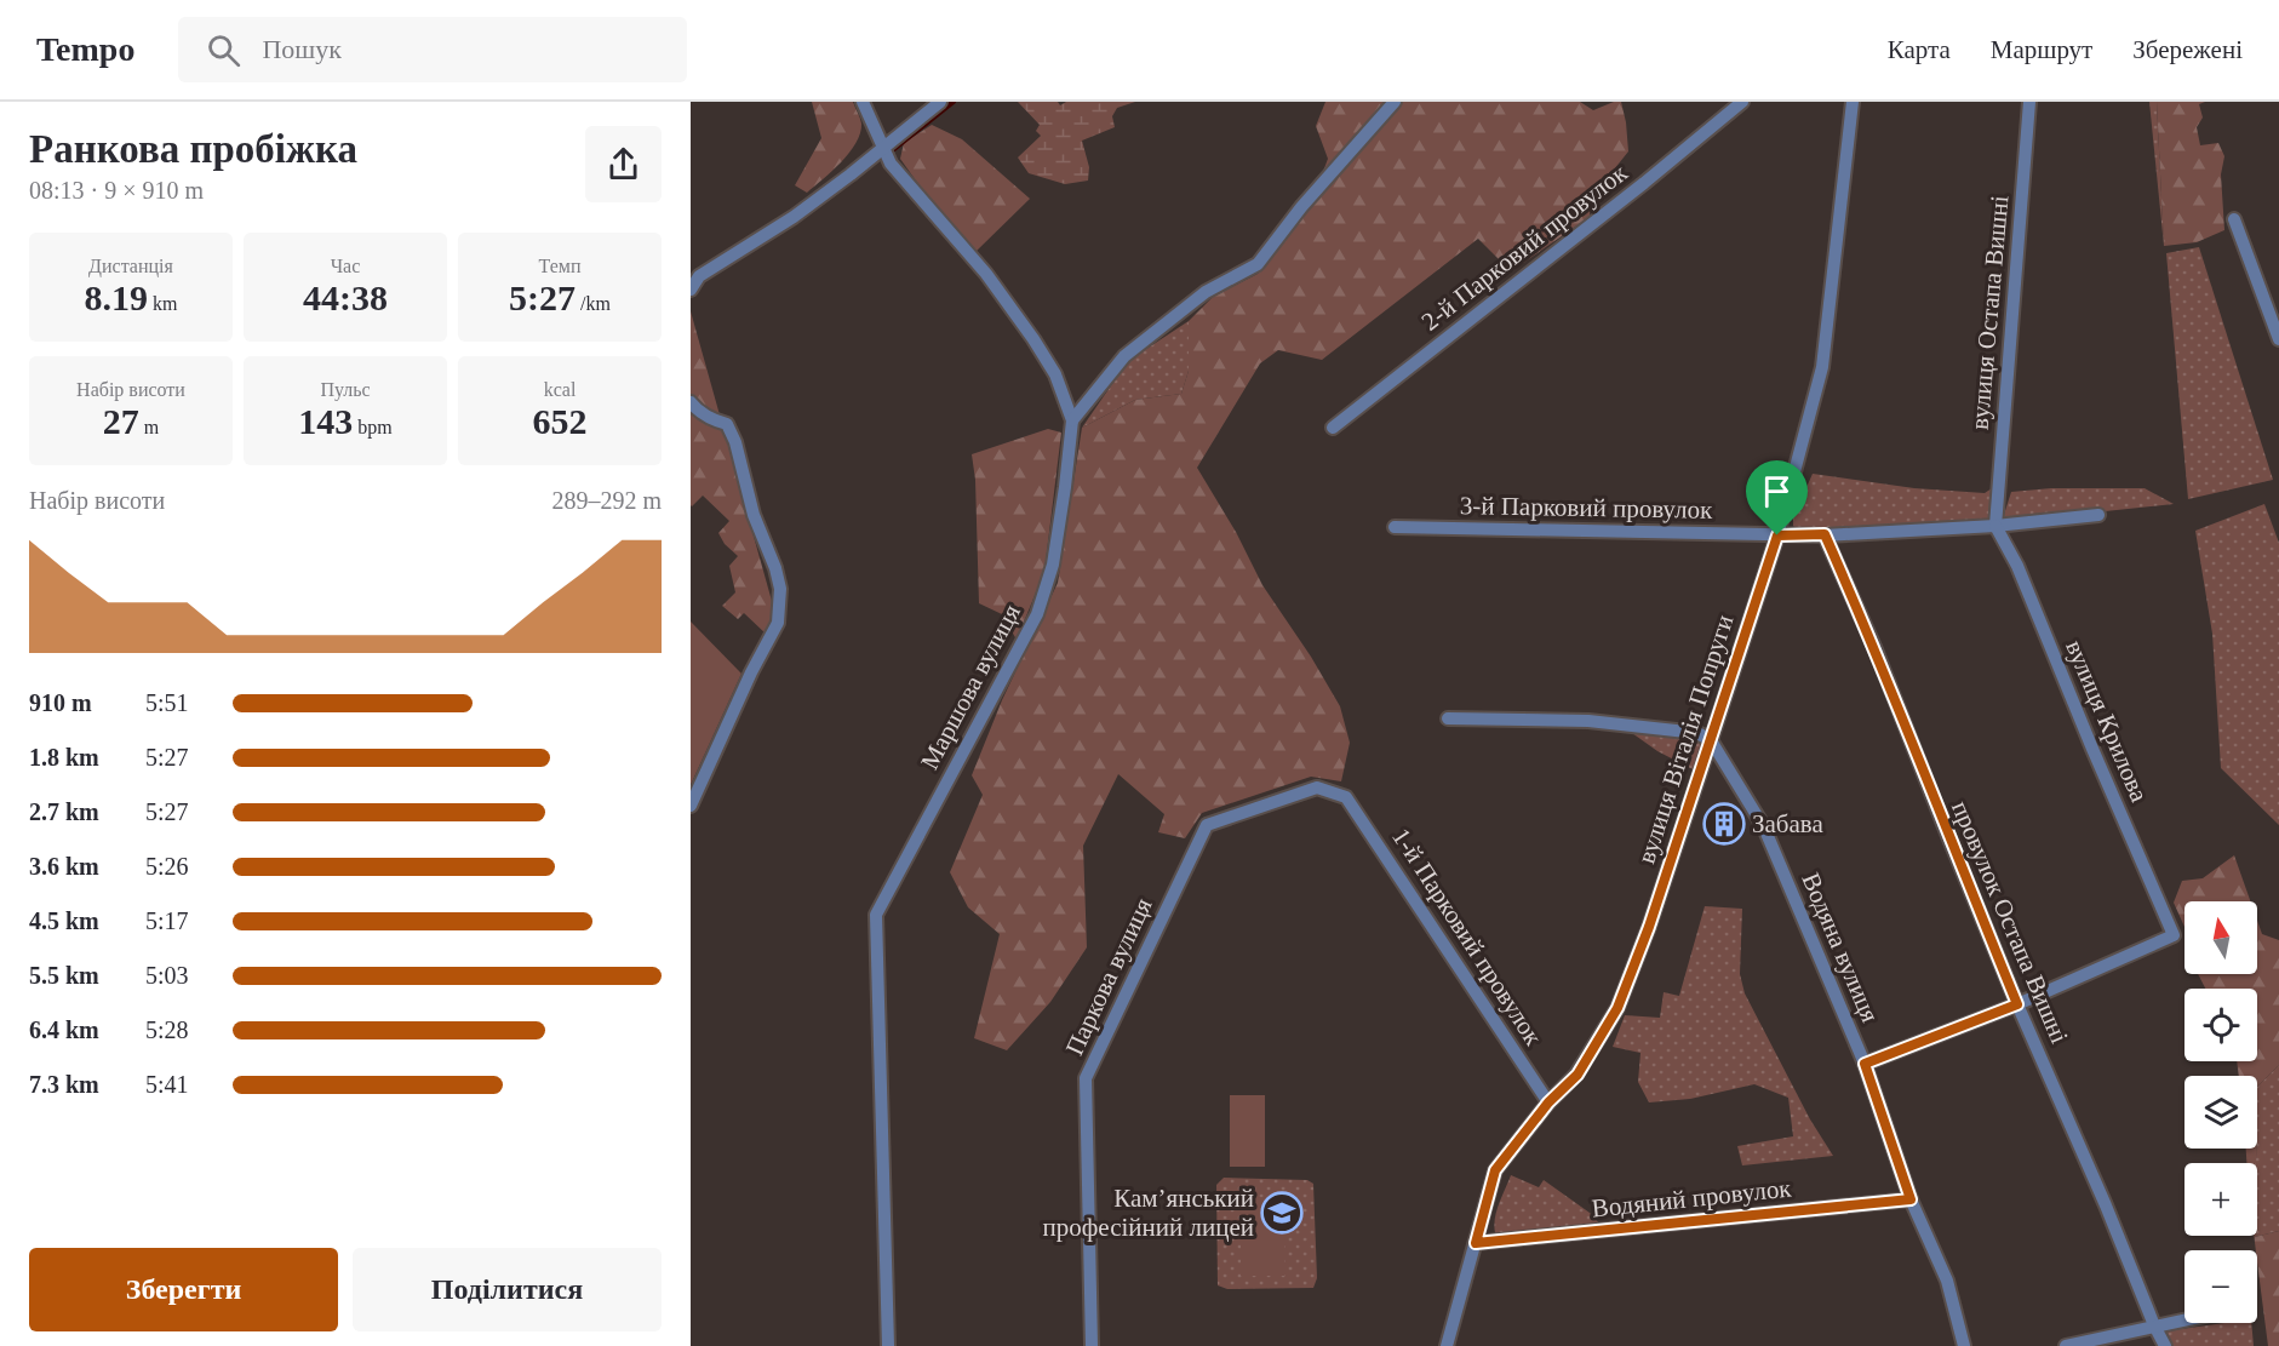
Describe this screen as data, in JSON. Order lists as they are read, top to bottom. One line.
{"streets":{"street":["2-й Парковий провулок","вулиця Остапа Вишні","3-й Парковий провулок","Маршова вулиця","вулиця Крилова","вулиця Віталія Попруги","провулок Остапа Вишні","1-й Парковий провулок","Водяна вулиця","Паркова вулиця","Водяний провулок"]},"crossings":[["вулиця Остапа Вишні","3-й Парковий провулок"],["вулиця Остапа Вишні","вулиця Крилова"],["3-й Парковий провулок","вулиця Крилова"],["3-й Парковий провулок","вулиця Віталія Попруги"],["3-й Парковий провулок","провулок Остапа Вишні"],["вулиця Крилова","провулок Остапа Вишні"],["вулиця Віталія Попруги","1-й Парковий провулок"],["вулиця Віталія Попруги","Водяна вулиця"],["вулиця Віталія Попруги","Водяний провулок"],["1-й Парковий провулок","Паркова вулиця"],["Водяна вулиця","Водяний провулок"]],"places":{"building":["Забава"],"school or university":["Кам’янський професійний лицей"]},"north":"top","page":{"header":"Tempo","search":"Пошук","nav":["Карта","Маршрут","Збережені"],"heading":["Ранкова пробіжка","08:13 · 9 × 910 m"],"stats":[["Дистанція","8.19 km"],["Час","44:38"],["Темп","5:27 /km"],["Набір висоти","27 m"],["Пульс","143 bpm"],["kcal","652"]],"chart":["Набір висоти","289–292 m"],"list":[{"name":"910 m","note":"5:51"},{"name":"1.8 km","note":"5:27"},{"name":"2.7 km","note":"5:27"},{"name":"3.6 km","note":"5:26"},{"name":"4.5 km","note":"5:17"},{"name":"5.5 km","note":"5:03"},{"name":"6.4 km","note":"5:28"},{"name":"7.3 km","note":"5:41"}],"map_buttons":["+","−"],"buttons":["Зберегти","Поділитися"]}}
